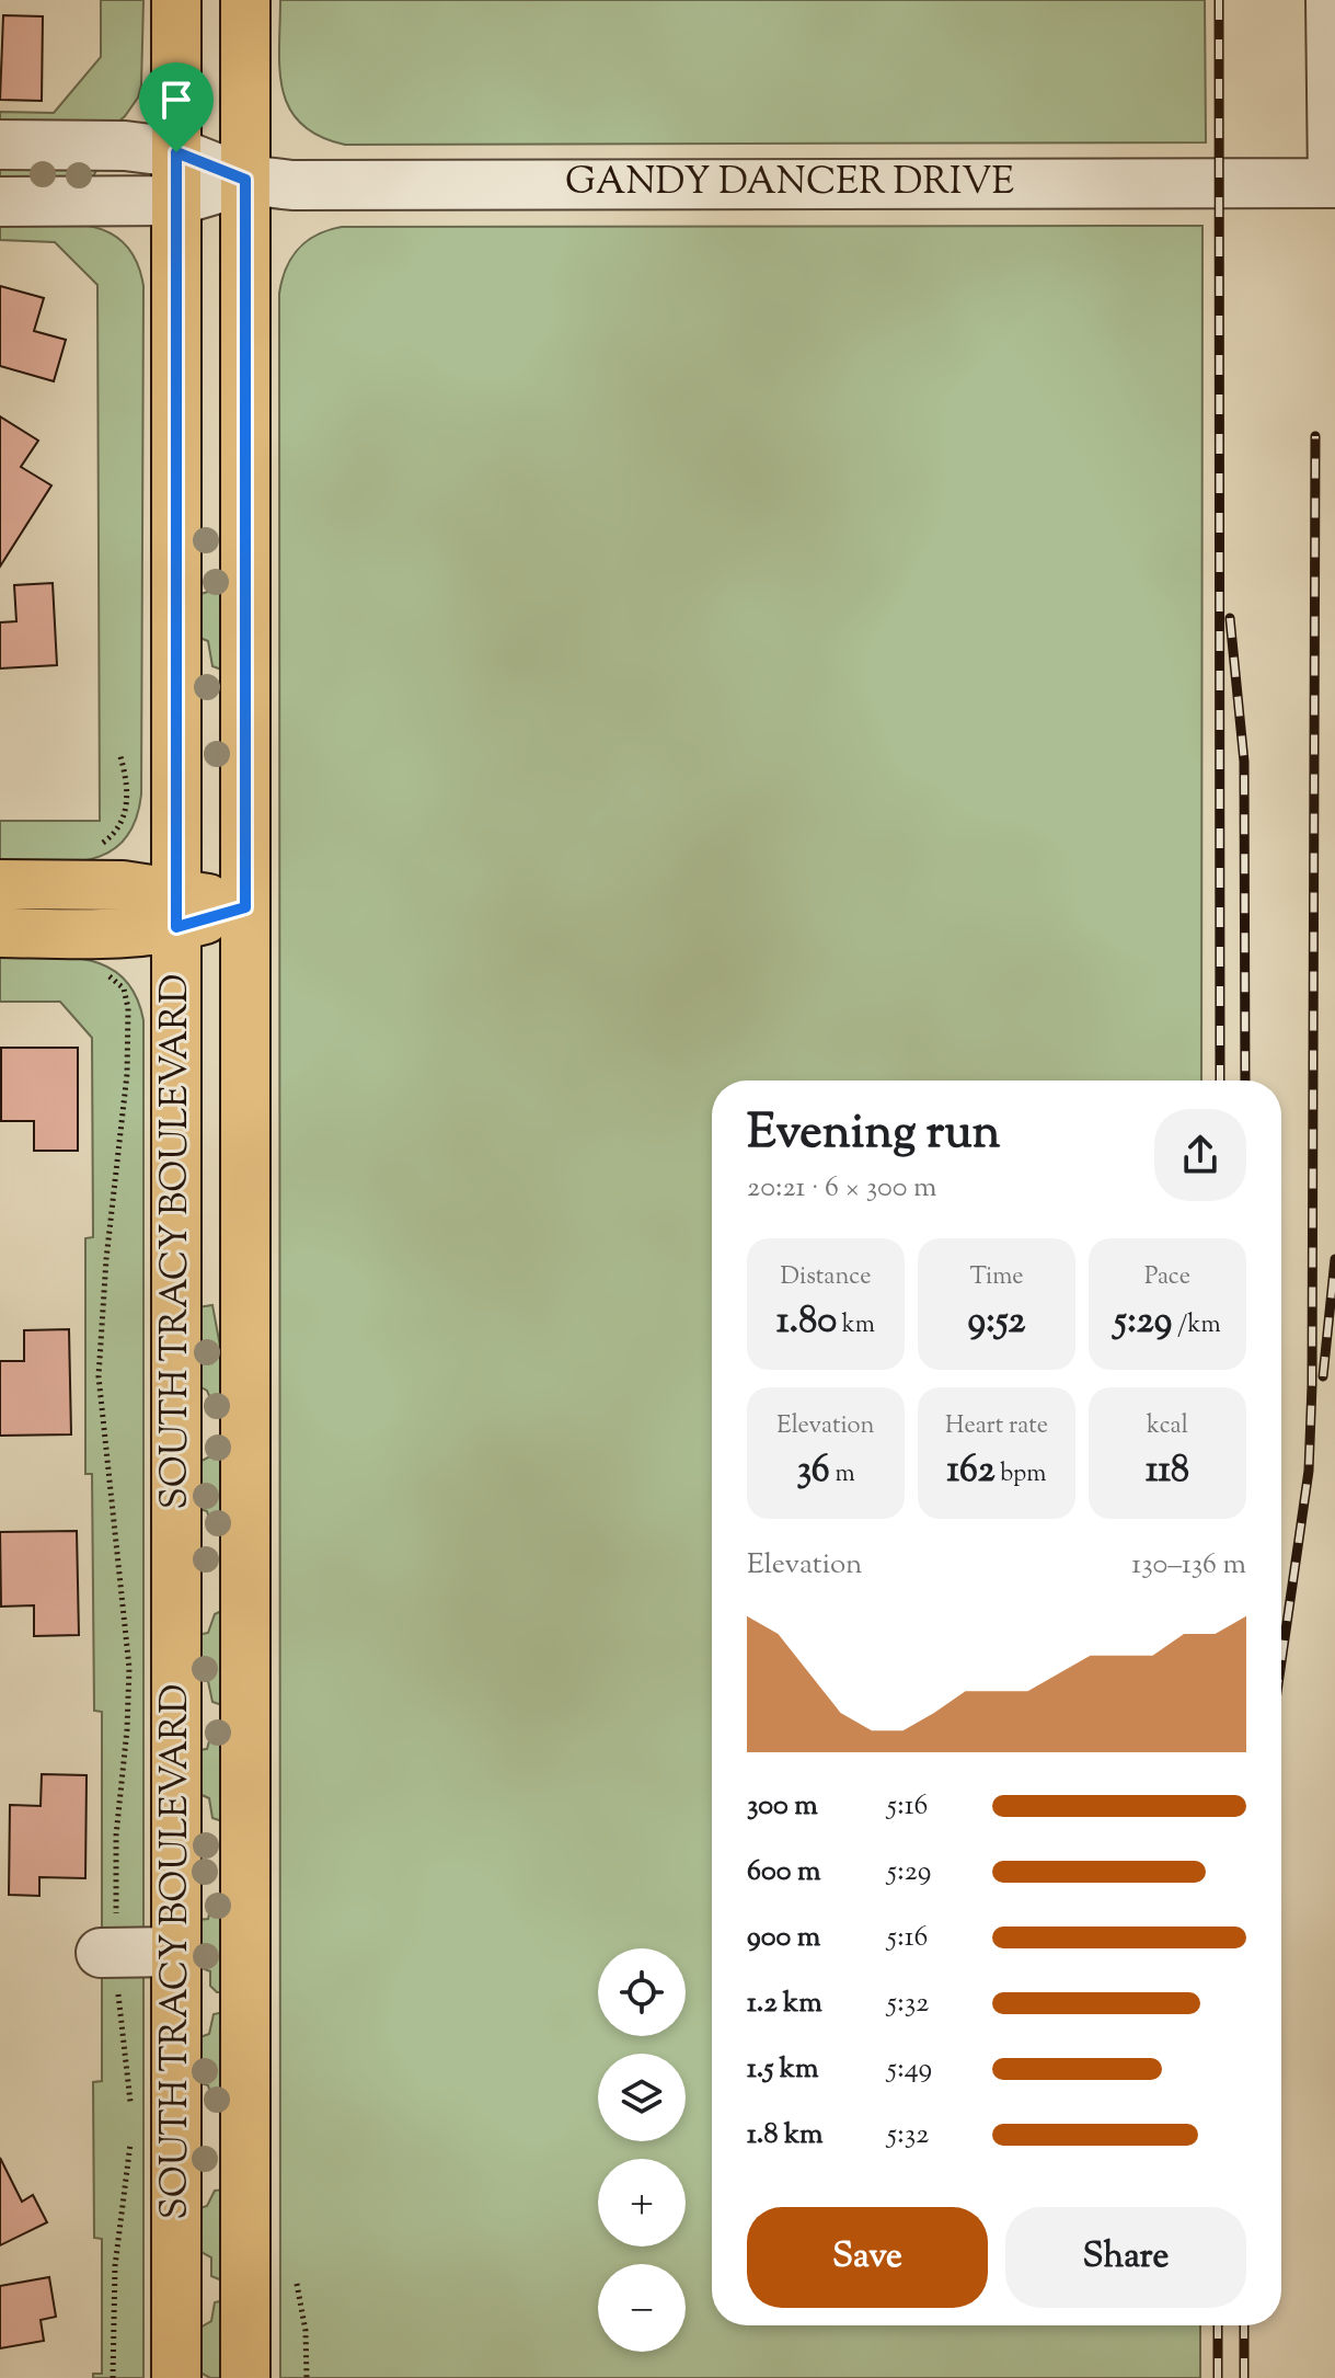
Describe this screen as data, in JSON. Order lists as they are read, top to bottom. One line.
{"streets":{"main road":["SOUTH TRACY BOULEVARD"],"street":["GANDY DANCER DRIVE"]},"crossings":[["GANDY DANCER DRIVE","SOUTH TRACY BOULEVARD"]],"page":{"heading":["Evening run","20:21 · 6 × 300 m"],"stats":[["Distance","1.80 km"],["Time","9:52"],["Pace","5:29 /km"],["Elevation","36 m"],["Heart rate","162 bpm"],["kcal","118"]],"chart":["Elevation","130–136 m"],"list":[{"name":"300 m","note":"5:16"},{"name":"600 m","note":"5:29"},{"name":"900 m","note":"5:16"},{"name":"1.2 km","note":"5:32"},{"name":"1.5 km","note":"5:49"},{"name":"1.8 km","note":"5:32"}],"map_buttons":["+","−"],"buttons":["Save","Share"]}}
